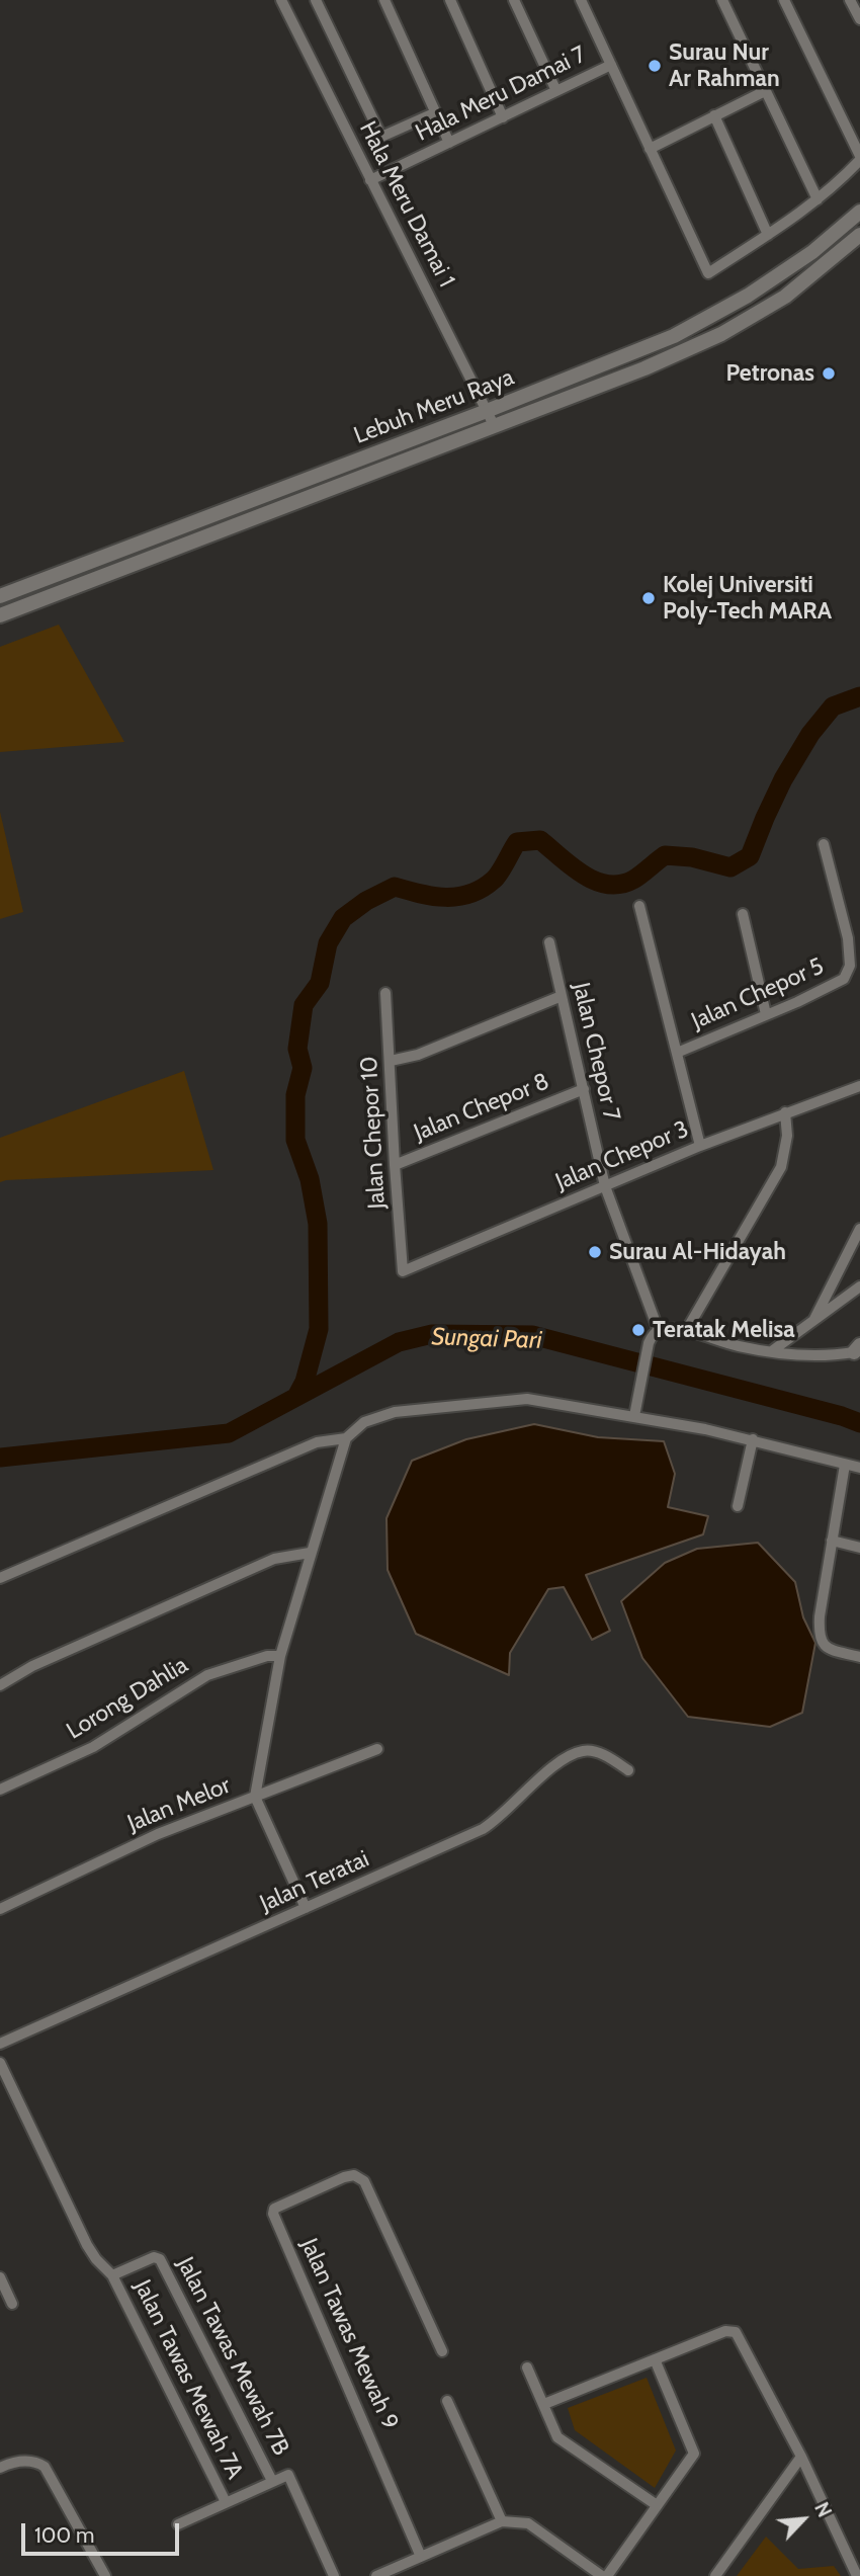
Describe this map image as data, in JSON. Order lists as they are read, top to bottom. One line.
{"streets":{"main road":["Lebuh Meru Raya"],"street":["Hala Meru Damai 7","Hala Meru Damai 1","Jalan Chepor 5","Jalan Chepor 7","Jalan Chepor 8","Jalan Chepor 10","Jalan Chepor 3","Lorong Dahlia","Jalan Melor","Jalan Teratai","Jalan Tawas Mewah 9","Jalan Tawas Mewah 7B","Jalan Tawas Mewah 7A"]},"crossings":[["Hala Meru Damai 7","Hala Meru Damai 1"],["Hala Meru Damai 1","Lebuh Meru Raya"],["Jalan Chepor 7","Jalan Chepor 8"],["Jalan Chepor 7","Jalan Chepor 3"],["Jalan Chepor 8","Jalan Chepor 10"],["Jalan Chepor 10","Jalan Chepor 3"],["Jalan Tawas Mewah 7B","Jalan Tawas Mewah 7A"]],"water":["Sungai Pari"],"places":["Surau Nur Ar Rahman","Petronas","Kolej Universiti Poly-Tech MARA","Surau Al-Hidayah","Teratak Melisa"],"scale_bar":"100 m","north":"top right"}
